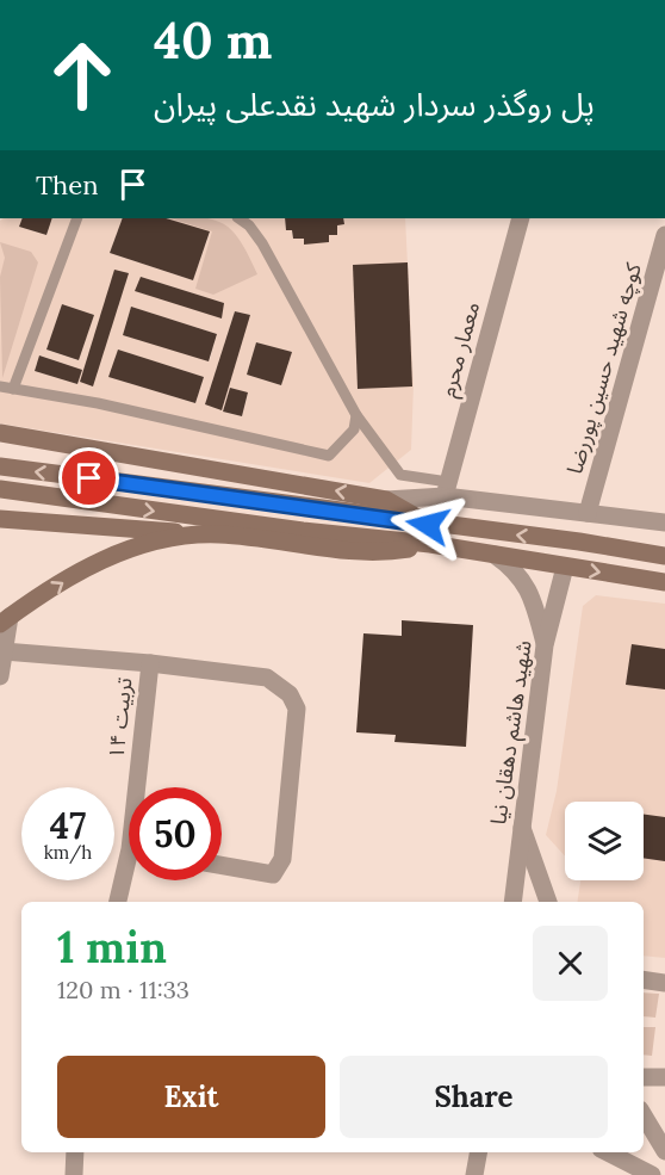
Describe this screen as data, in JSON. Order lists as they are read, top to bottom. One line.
{"streets":{"street":["معمار محرم","کوچه شهید حسین پوررضا","تربیت ۱۴","شهید هاشم دهقان نیا"]},"page":{"turn":["40 m","پل روگذر سردار شهید نقدعلی پیران"],"then":"Then","speed":"47 km/h","limit":"50","heading":["1 min","120 m · 11:33"],"buttons":["Exit","Share"]}}
